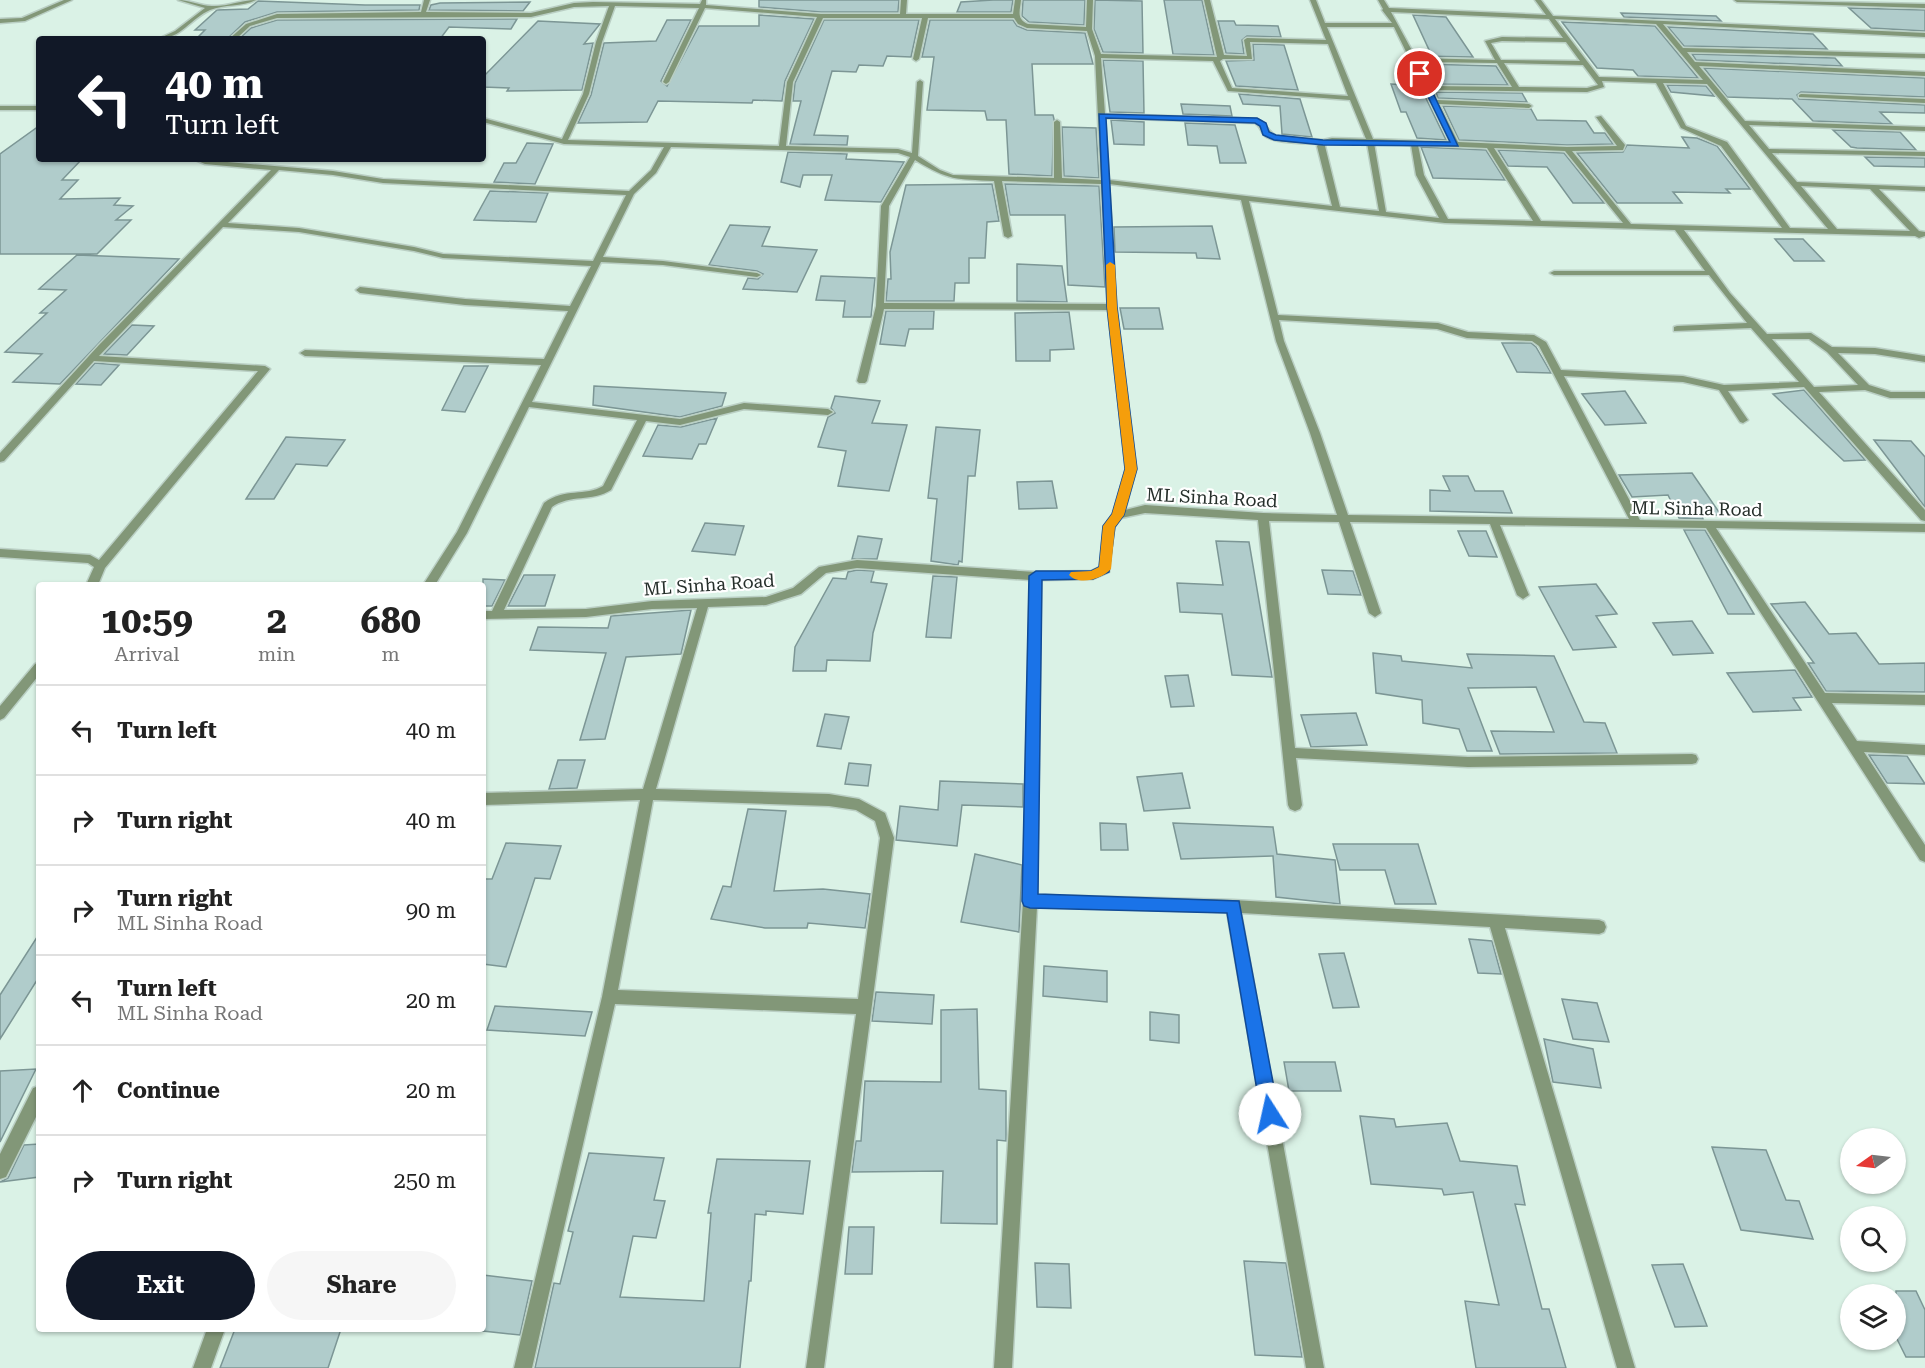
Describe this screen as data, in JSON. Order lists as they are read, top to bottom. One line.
{"streets":{"street":["ML Sinha Road"]},"north":"left","page":{"turn":["40 m","Turn left"],"eta":["10:59","Arrival","2","min","680","m"],"list":[{"name":"Turn left","value":"40 m"},{"name":"Turn right","value":"40 m"},{"name":"Turn right","note":"ML Sinha Road","value":"90 m"},{"name":"Turn left","note":"ML Sinha Road","value":"20 m"},{"name":"Continue","value":"20 m"},{"name":"Turn right","value":"250 m"}],"buttons":["Exit","Share"]}}
